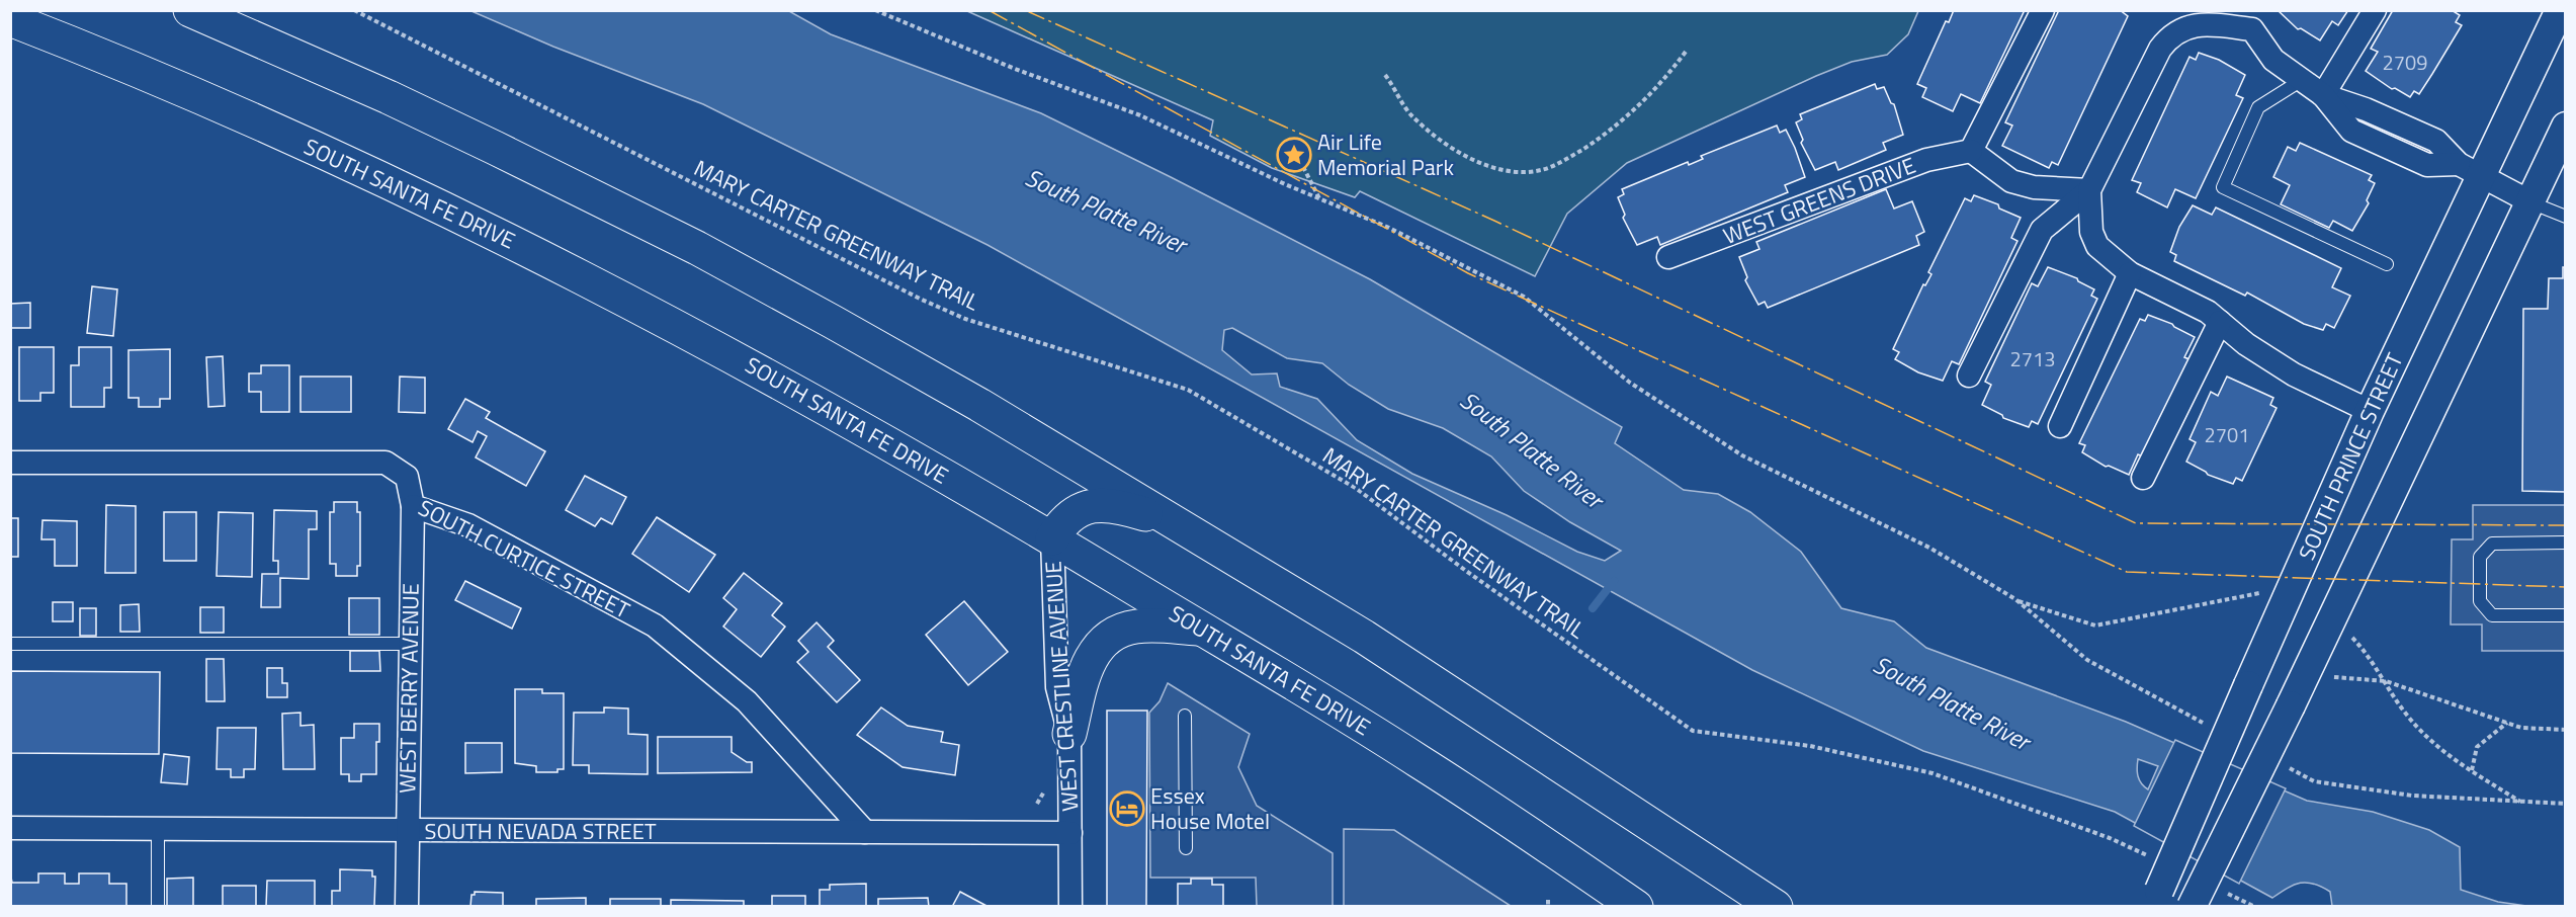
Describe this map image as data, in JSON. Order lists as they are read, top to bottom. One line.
{"streets":{"highway":["SOUTH SANTA FE DRIVE"],"street":["WEST GREENS DRIVE","SOUTH PRINCE STREET","SOUTH CURTICE STREET","WEST CRESTLINE AVENUE","WEST BERRY AVENUE","SOUTH NEVADA STREET"],"path":["MARY CARTER GREENWAY TRAIL"]},"crossings":[["SOUTH SANTA FE DRIVE","WEST CRESTLINE AVENUE"],["SOUTH CURTICE STREET","WEST BERRY AVENUE"],["SOUTH CURTICE STREET","SOUTH NEVADA STREET"],["WEST CRESTLINE AVENUE","SOUTH NEVADA STREET"],["WEST BERRY AVENUE","SOUTH NEVADA STREET"]],"water":["South Platte River"],"places":{"place":["Air Life Memorial Park"],"hotel":["Essex House Motel"]},"house_numbers":["2709","2713","2701"]}
